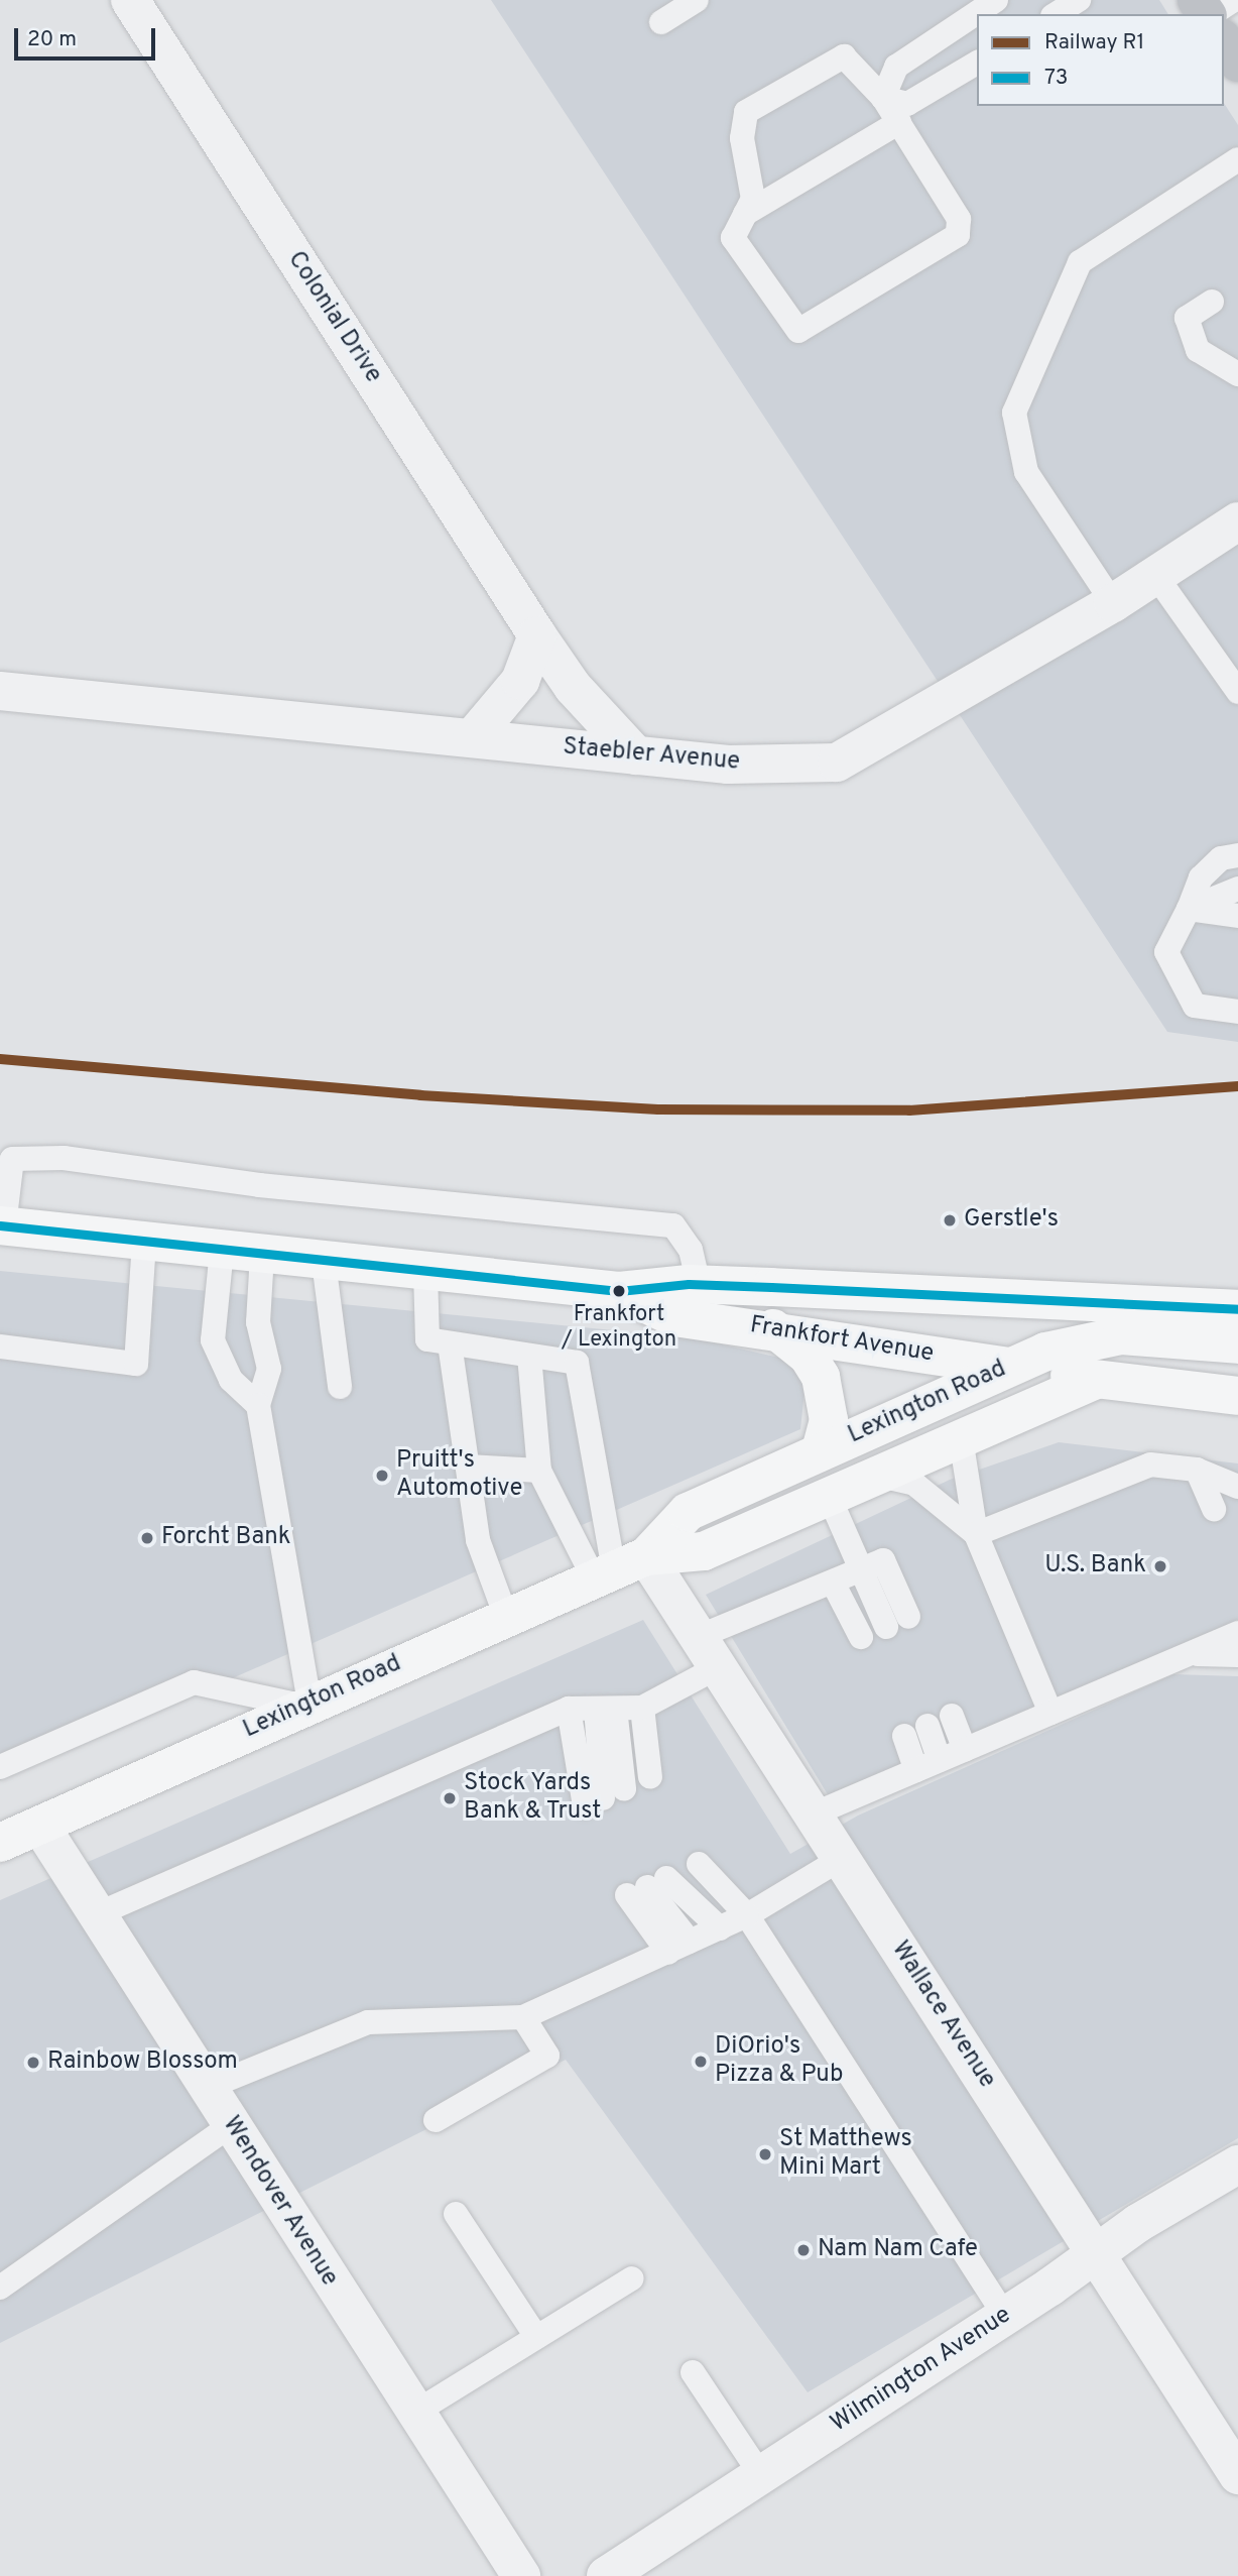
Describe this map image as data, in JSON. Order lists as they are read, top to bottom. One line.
{"streets":{"main road":["Frankfort Avenue","Lexington Road"],"street":["Colonial Drive","Staebler Avenue","Wallace Avenue","Wendover Avenue","Wilmington Avenue"]},"crossings":[["Colonial Drive","Staebler Avenue"],["Frankfort Avenue","Lexington Road"],["Lexington Road","Wallace Avenue"],["Lexington Road","Wendover Avenue"],["Wallace Avenue","Wilmington Avenue"]],"places":["Gerstle's","Frankfort / Lexington","Pruitt's Automotive","Forcht Bank","U.S. Bank","Stock Yards Bank & Trust","DiOrio's Pizza & Pub","Rainbow Blossom","St Matthews Mini Mart","Nam Nam Cafe"],"lines":["rail line R1","transit line 73"],"legend":["Railway R1","73"],"scale_bar":"20 m"}
